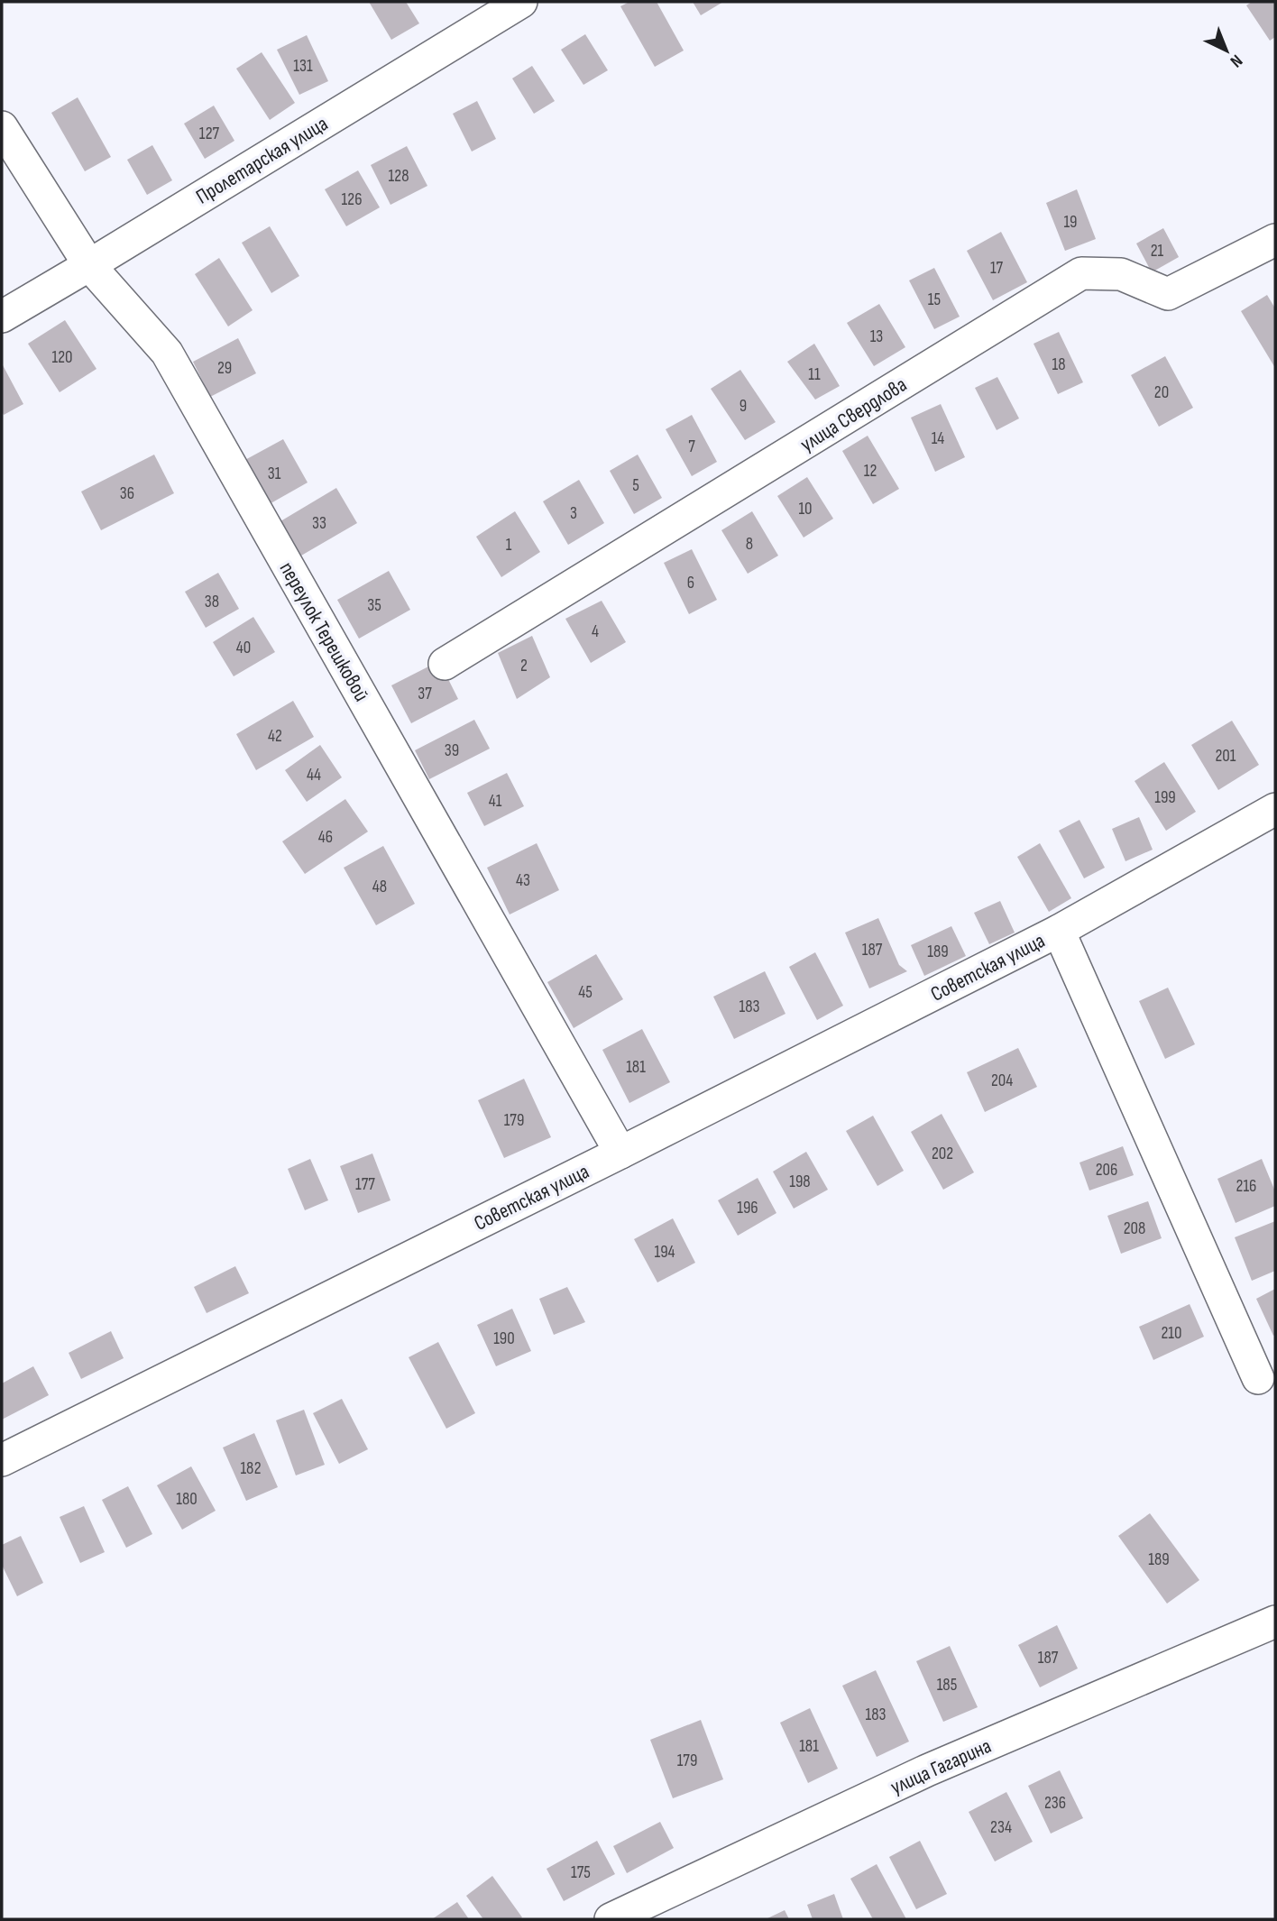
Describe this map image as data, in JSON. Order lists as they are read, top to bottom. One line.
{"streets":{"street":["Пролетарская улица","улица Свердлова","переулок Терешковой","Советская улица","улица Гагарина"]},"crossings":[["Пролетарская улица","переулок Терешковой"],["переулок Терешковой","Советская улица"]],"house_numbers":["131","127","128","126","19","21","17","15","13","120","18","29","11","20","9","14","7","12","31","5","36","10","3","33","8","1","6","38","35","4","40","2","37","42","39","201","44","199","41","46","43","48","187","189","45","183","181","204","179","202","206","198","177","216","196","208","194","210","190","182","180","189","187","185","183","181","179","236","234","175"],"north":"bottom right"}
